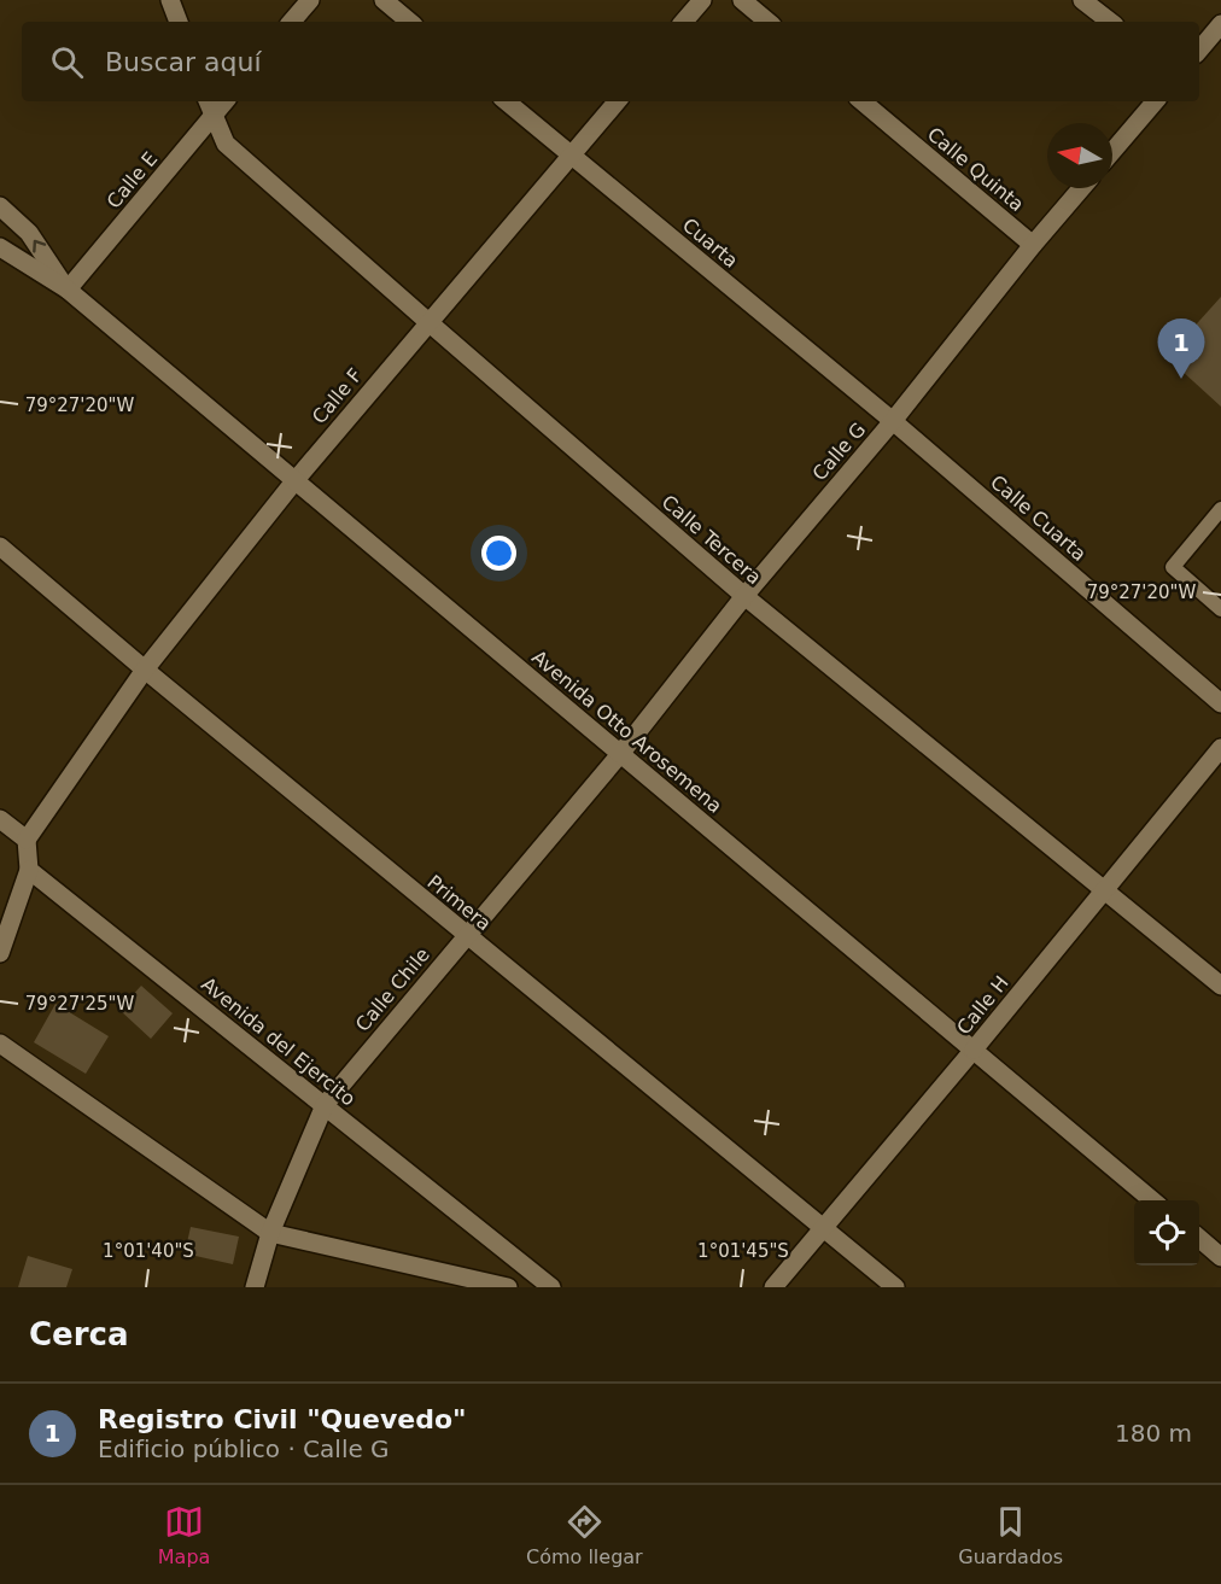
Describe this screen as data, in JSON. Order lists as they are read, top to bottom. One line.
{"streets":{"street":["Calle Quinta","Calle E","Cuarta","Calle F","Calle G","Calle Cuarta","Calle Tercera","Avenida Otto Arosemena","Primera","Calle Chile","Calle H","Avenida del Ejercito"]},"crossings":[["Calle Quinta","Calle G"],["Calle E","Calle Tercera"],["Calle E","Avenida Otto Arosemena"],["Cuarta","Calle F"],["Cuarta","Calle G"],["Cuarta","Calle Cuarta"],["Calle F","Calle Tercera"],["Calle F","Avenida Otto Arosemena"],["Calle F","Primera"],["Calle G","Calle Cuarta"],["Calle G","Calle Tercera"],["Calle G","Avenida Otto Arosemena"],["Calle G","Calle Chile"],["Calle Tercera","Calle H"],["Avenida Otto Arosemena","Calle Chile"],["Avenida Otto Arosemena","Calle H"],["Primera","Calle Chile"],["Primera","Calle H"],["Calle Chile","Avenida del Ejercito"]],"north":"left","page":{"search":"Buscar aquí","pins":"1","heading":"Cerca","list":[{"mark":"1","name":"Registro Civil \"Quevedo\"","note":"Edificio público · Calle G","value":"180 m"}],"nav":["Mapa","Cómo llegar","Guardados"]},"coordinates":["79°27'20\"W","79°27'25\"W","1°01'40\"S","1°01'45\"S"]}
